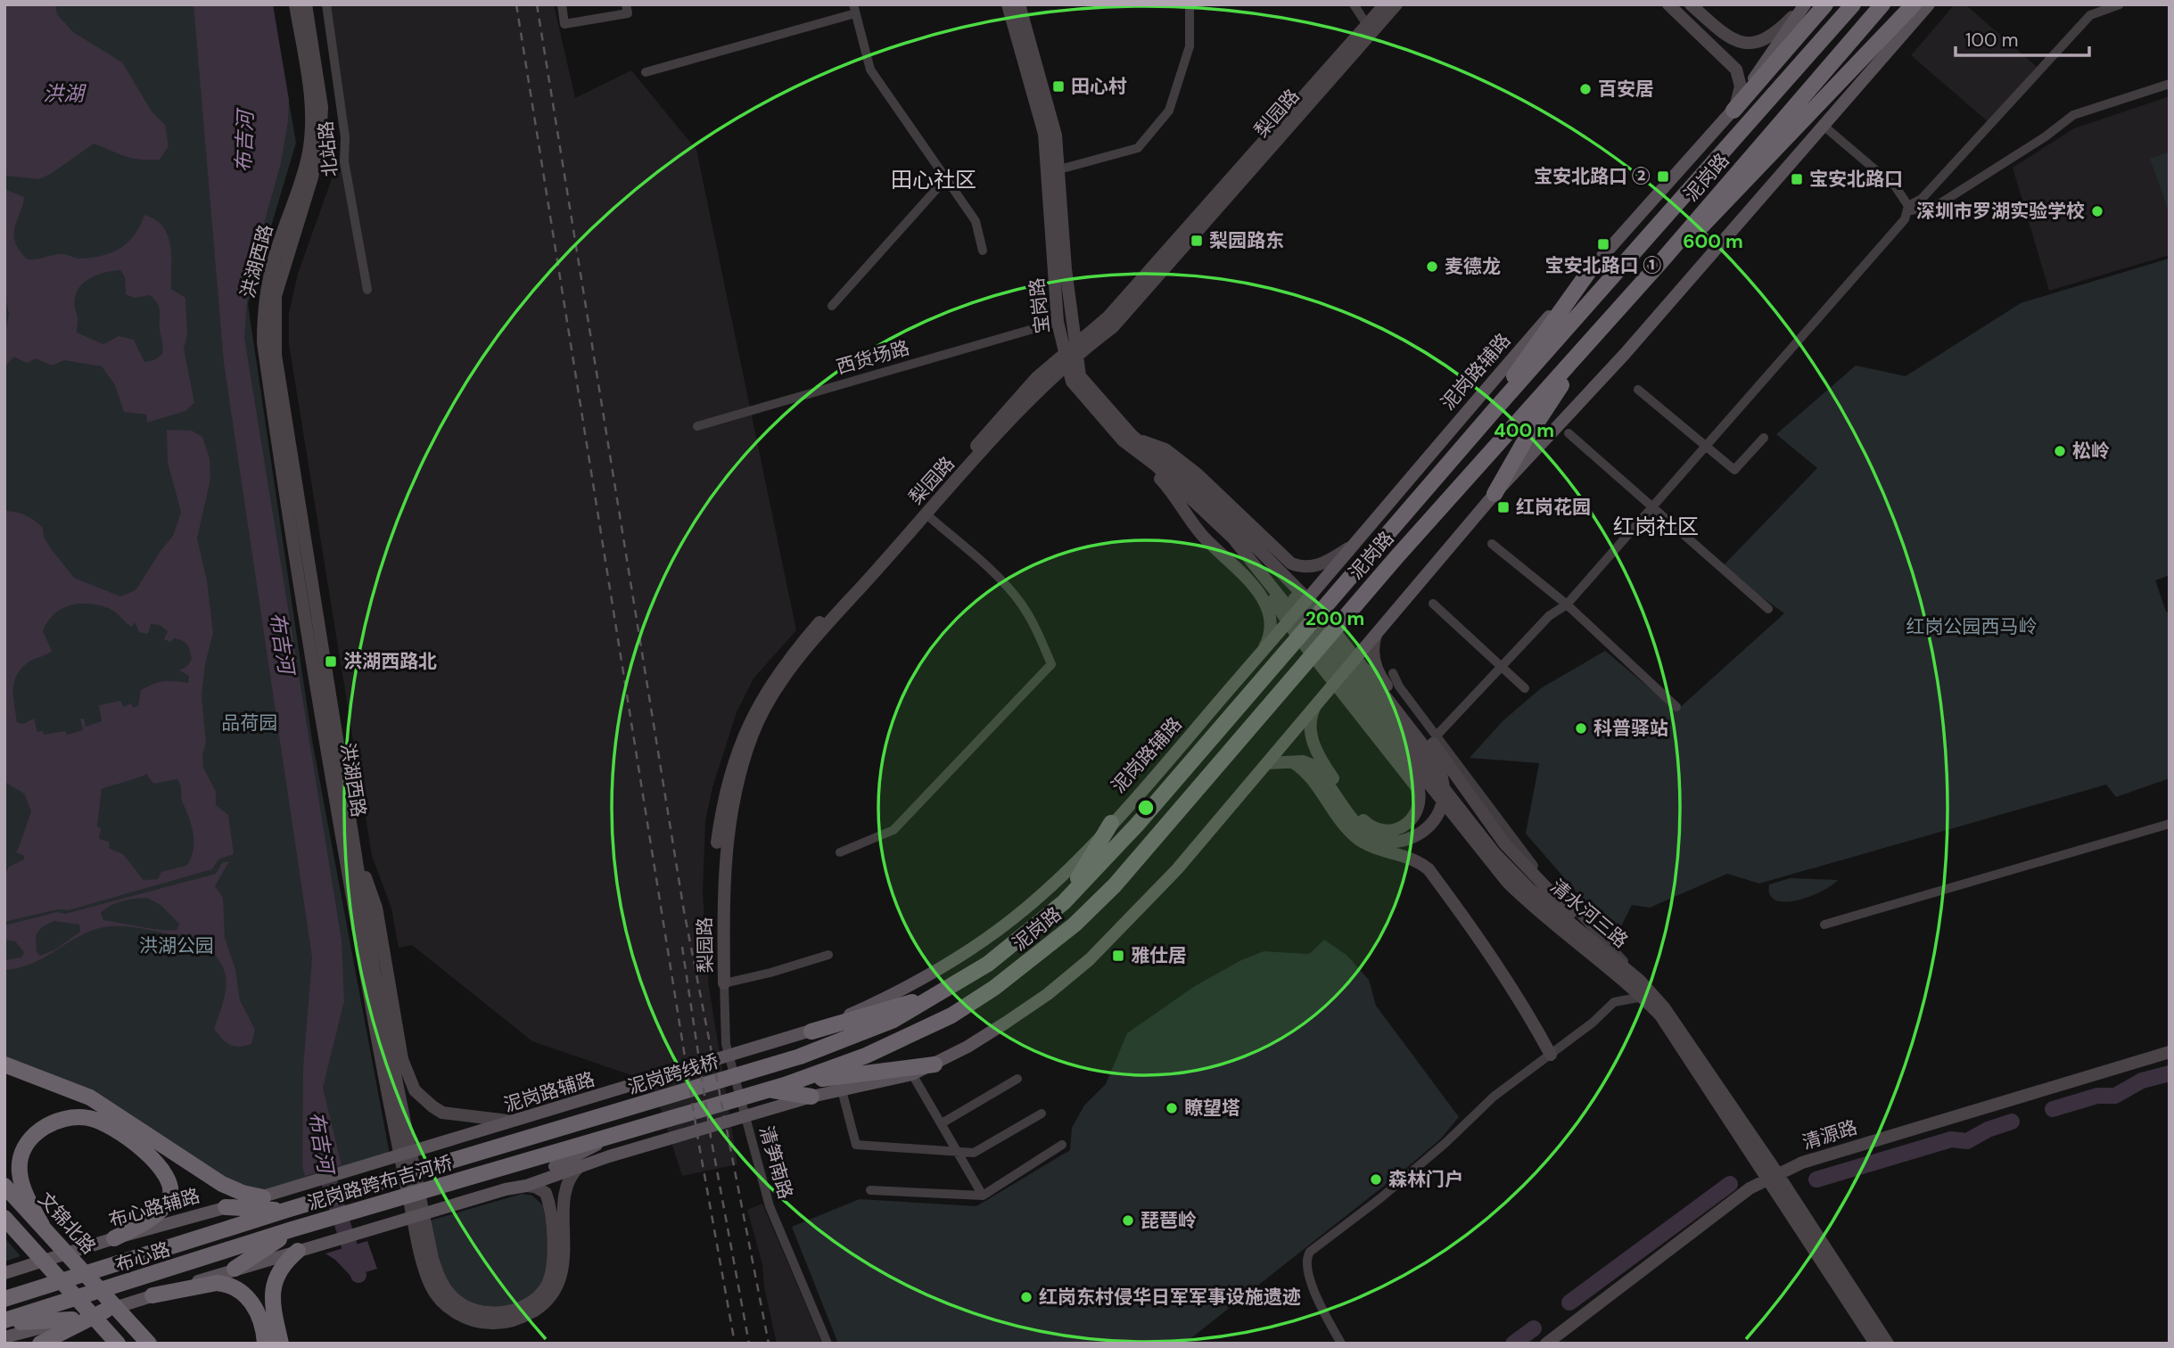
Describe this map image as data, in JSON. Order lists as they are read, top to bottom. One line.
{"streets":{"highway":["泥岗路","泥岗跨线桥","泥岗路跨布吉河桥","文锦北路","布心路"],"main road":["梨园路","洪湖西路","宝岗路","泥岗路辅路","清水河三路","清源路","布心路辅路"],"street":["北站路","西货场路","清笋南路"]},"crossings":[["梨园路","宝岗路"],["梨园路","清笋南路"],["泥岗路","泥岗跨线桥"],["洪湖西路","泥岗路辅路"],["宝岗路","西货场路"],["宝岗路","清水河三路"],["泥岗路辅路","布心路辅路"],["清水河三路","清源路"],["泥岗跨线桥","泥岗路跨布吉河桥"],["泥岗路跨布吉河桥","布心路"]],"districts":["田心社区","红岗社区"],"water":["洪湖","布吉河"],"parks":["红岗公园西马岭","品荷园","洪湖公园"],"places":{"transit":["田心村","宝安北路口 ②","宝安北路口","梨园路东","宝安北路口 ①","红岗花园","洪湖西路北","雅仕居"],"other":["百安居","深圳市罗湖实验学校","麦德龙","松岭","科普驿站","瞭望塔","森林门户","琵琶岭","红岗东村侵华日军军事设施遗迹"]},"scale_bar":"100 m","rings":["600 m","400 m","200 m"]}
